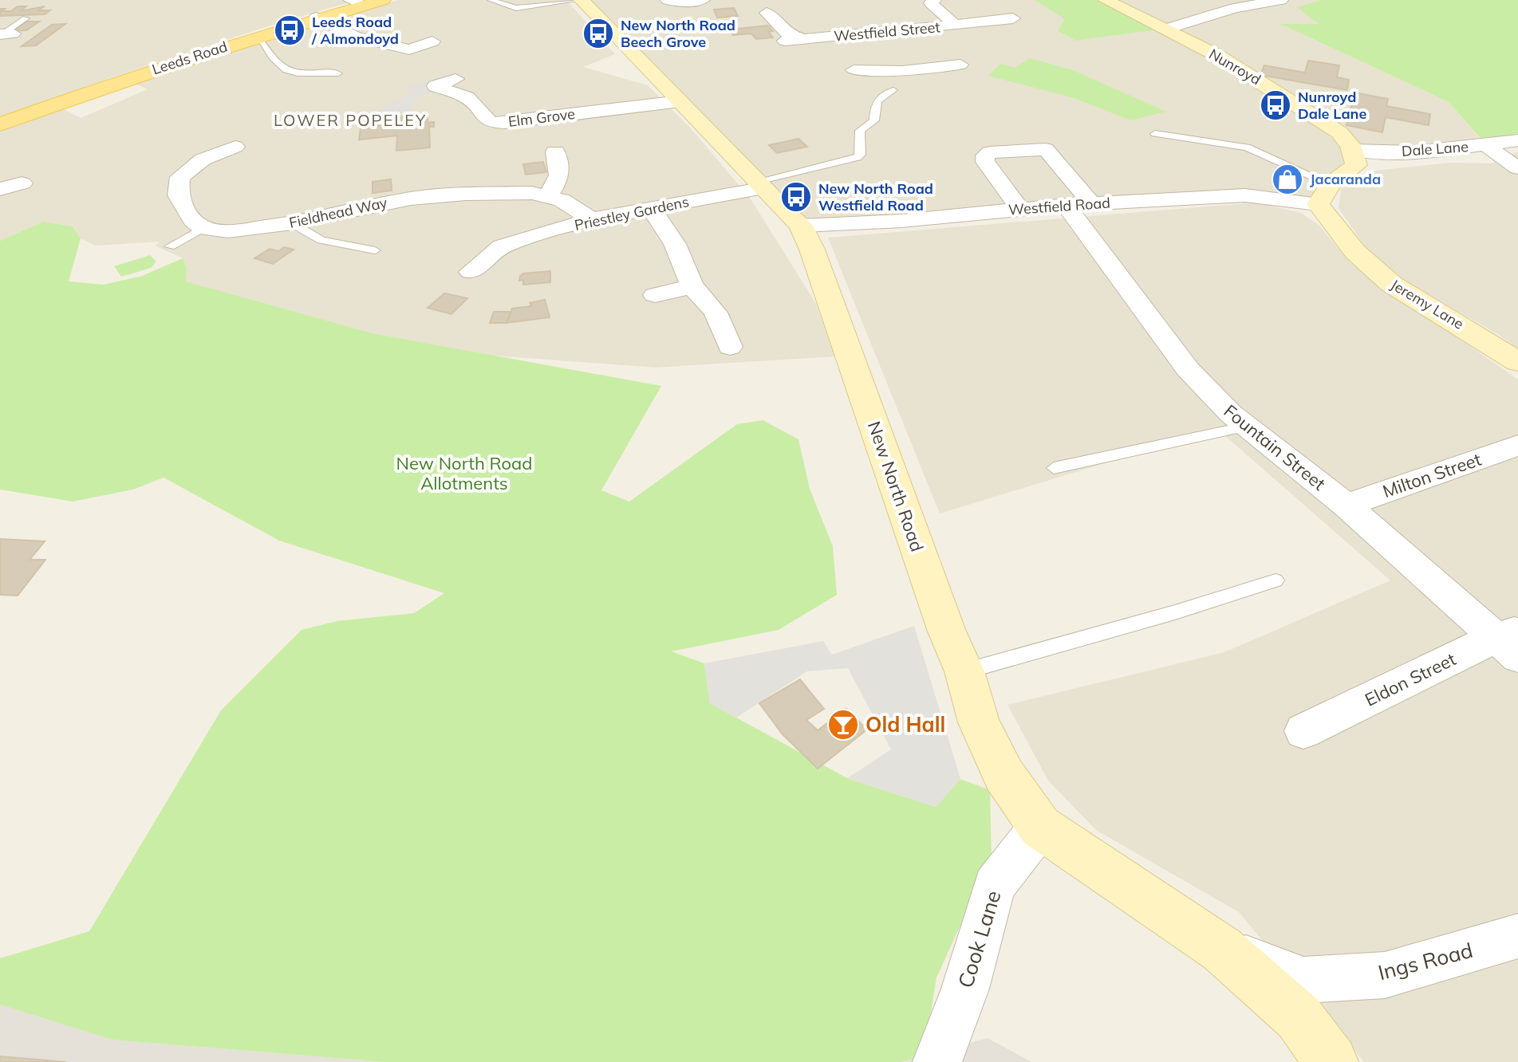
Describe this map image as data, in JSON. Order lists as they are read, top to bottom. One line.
{"streets":{"main road":["Leeds Road","Nunroyd","Jeremy Lane","New North Road"],"street":["Westfield Street","Elm Grove","Dale Lane","Westfield Road","Fieldhead Way","Priestley Gardens","Fountain Street","Milton Street","Eldon Street","Cook Lane","Ings Road"]},"crossings":[["Nunroyd","Dale Lane"],["Elm Grove","New North Road"],["Westfield Road","Jeremy Lane"],["Westfield Road","Fountain Street"],["Westfield Road","New North Road"],["Fieldhead Way","Priestley Gardens"],["Priestley Gardens","New North Road"],["Fountain Street","Milton Street"],["Fountain Street","Eldon Street"],["New North Road","Cook Lane"],["New North Road","Ings Road"]],"districts":["LOWER POPELEY"],"parks":["New North Road Allotments"],"places":{"bus stop":["Leeds Road / Almondoyd","New North Road Beech Grove","Nunroyd Dale Lane","New North Road Westfield Road"],"shop":["Jacaranda"],"bar":["Old Hall"]}}
